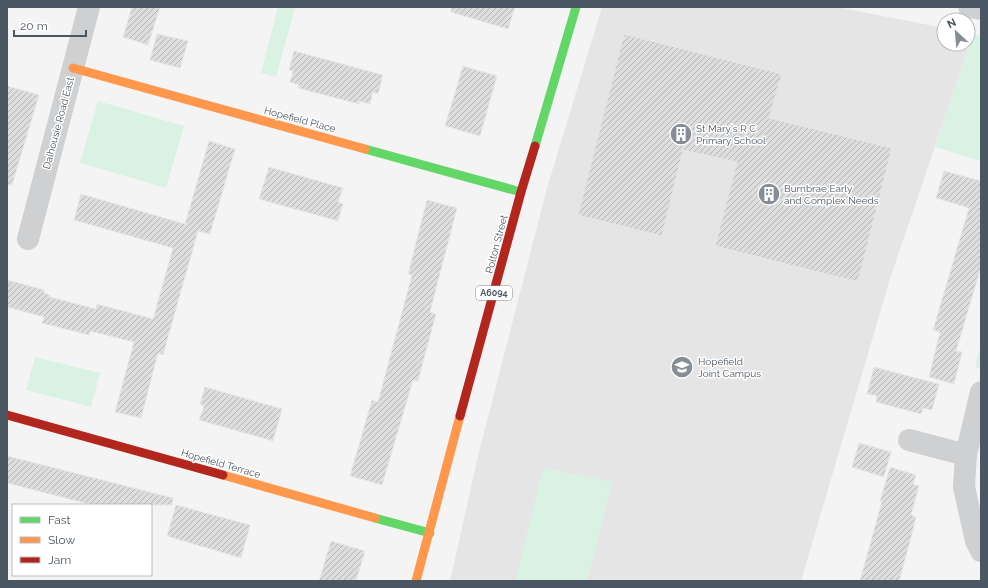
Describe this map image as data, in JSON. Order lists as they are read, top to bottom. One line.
{"streets":{"street":["Hopefield Place","Dalhousie Road East","Polton Street","A6094","Hopefield Terrace"]},"crossings":[["Hopefield Place","Dalhousie Road East"],["Hopefield Place","Polton Street"],["Polton Street","Hopefield Terrace"]],"places":{"building":["St Mary's R C Primary School","Burnbrae Early and Complex Needs"],"school or university":["Hopefield Joint Campus"]},"legend":["Fast","Slow","Jam"],"scale_bar":"20 m","north":"top left"}
